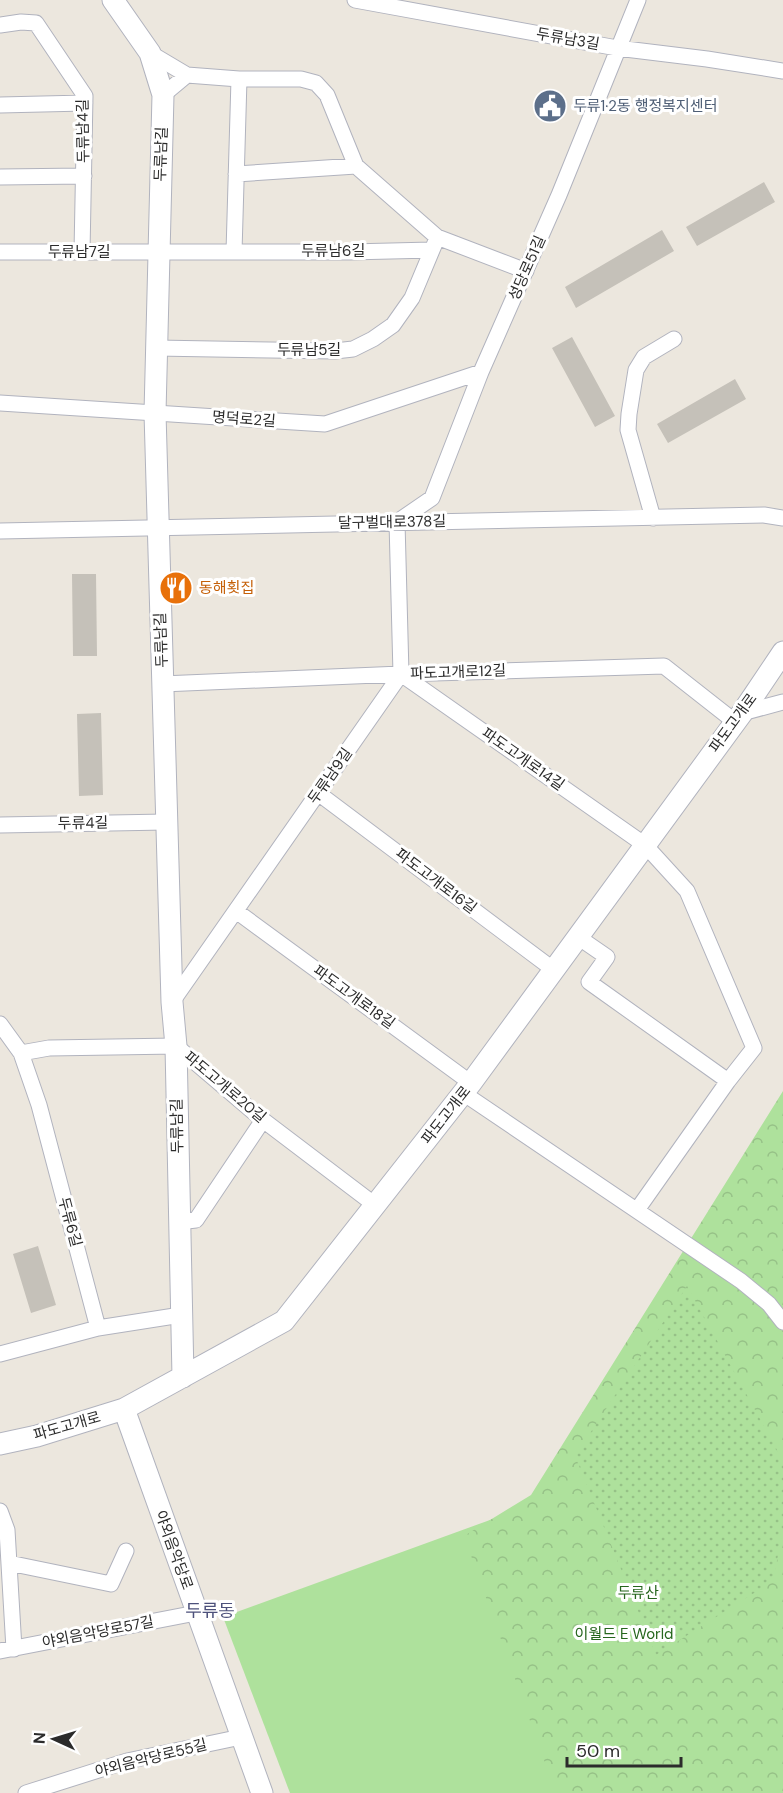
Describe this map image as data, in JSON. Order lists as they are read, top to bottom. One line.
{"streets":{"street":["두류남3길","두류남4길","두류남길","두류남6길","두류남7길","성당로51길","두류남5길","명덕로2길","달구벌대로378길","파도고개로12길","파도고개로","파도고개로14길","두류남9길","두류4길","파도고개로16길","파도고개로18길","파도고개로20길","두류6길","야외음악당로","야외음악당로57길","야외음악당로55길"]},"crossings":[["두류남3길","성당로51길"],["두류남4길","두류남7길"],["두류남길","두류남6길"],["두류남길","두류남7길"],["두류남길","두류남5길"],["두류남길","명덕로2길"],["두류남길","달구벌대로378길"],["두류남길","파도고개로12길"],["두류남길","파도고개로"],["두류남길","두류남9길"],["두류남길","두류4길"],["두류남길","파도고개로20길"],["두류남6길","두류남7길"],["두류남6길","성당로51길"],["두류남6길","두류남5길"],["성당로51길","명덕로2길"],["성당로51길","달구벌대로378길"],["파도고개로12길","파도고개로"],["파도고개로12길","파도고개로14길"],["파도고개로12길","두류남9길"],["파도고개로","파도고개로14길"],["파도고개로","파도고개로16길"],["파도고개로","파도고개로18길"],["파도고개로","파도고개로20길"],["파도고개로","야외음악당로"],["파도고개로14길","두류남9길"],["두류남9길","파도고개로16길"],["두류남9길","파도고개로18길"],["파도고개로20길","두류6길"],["야외음악당로","야외음악당로57길"],["야외음악당로","야외음악당로55길"]],"districts":["두류동"],"parks":["두류산","이월드 E World"],"places":{"public building":["두류1·2동 행정복지센터"],"restaurant":["동해횟집"]},"scale_bar":"50 m","north":"left"}
